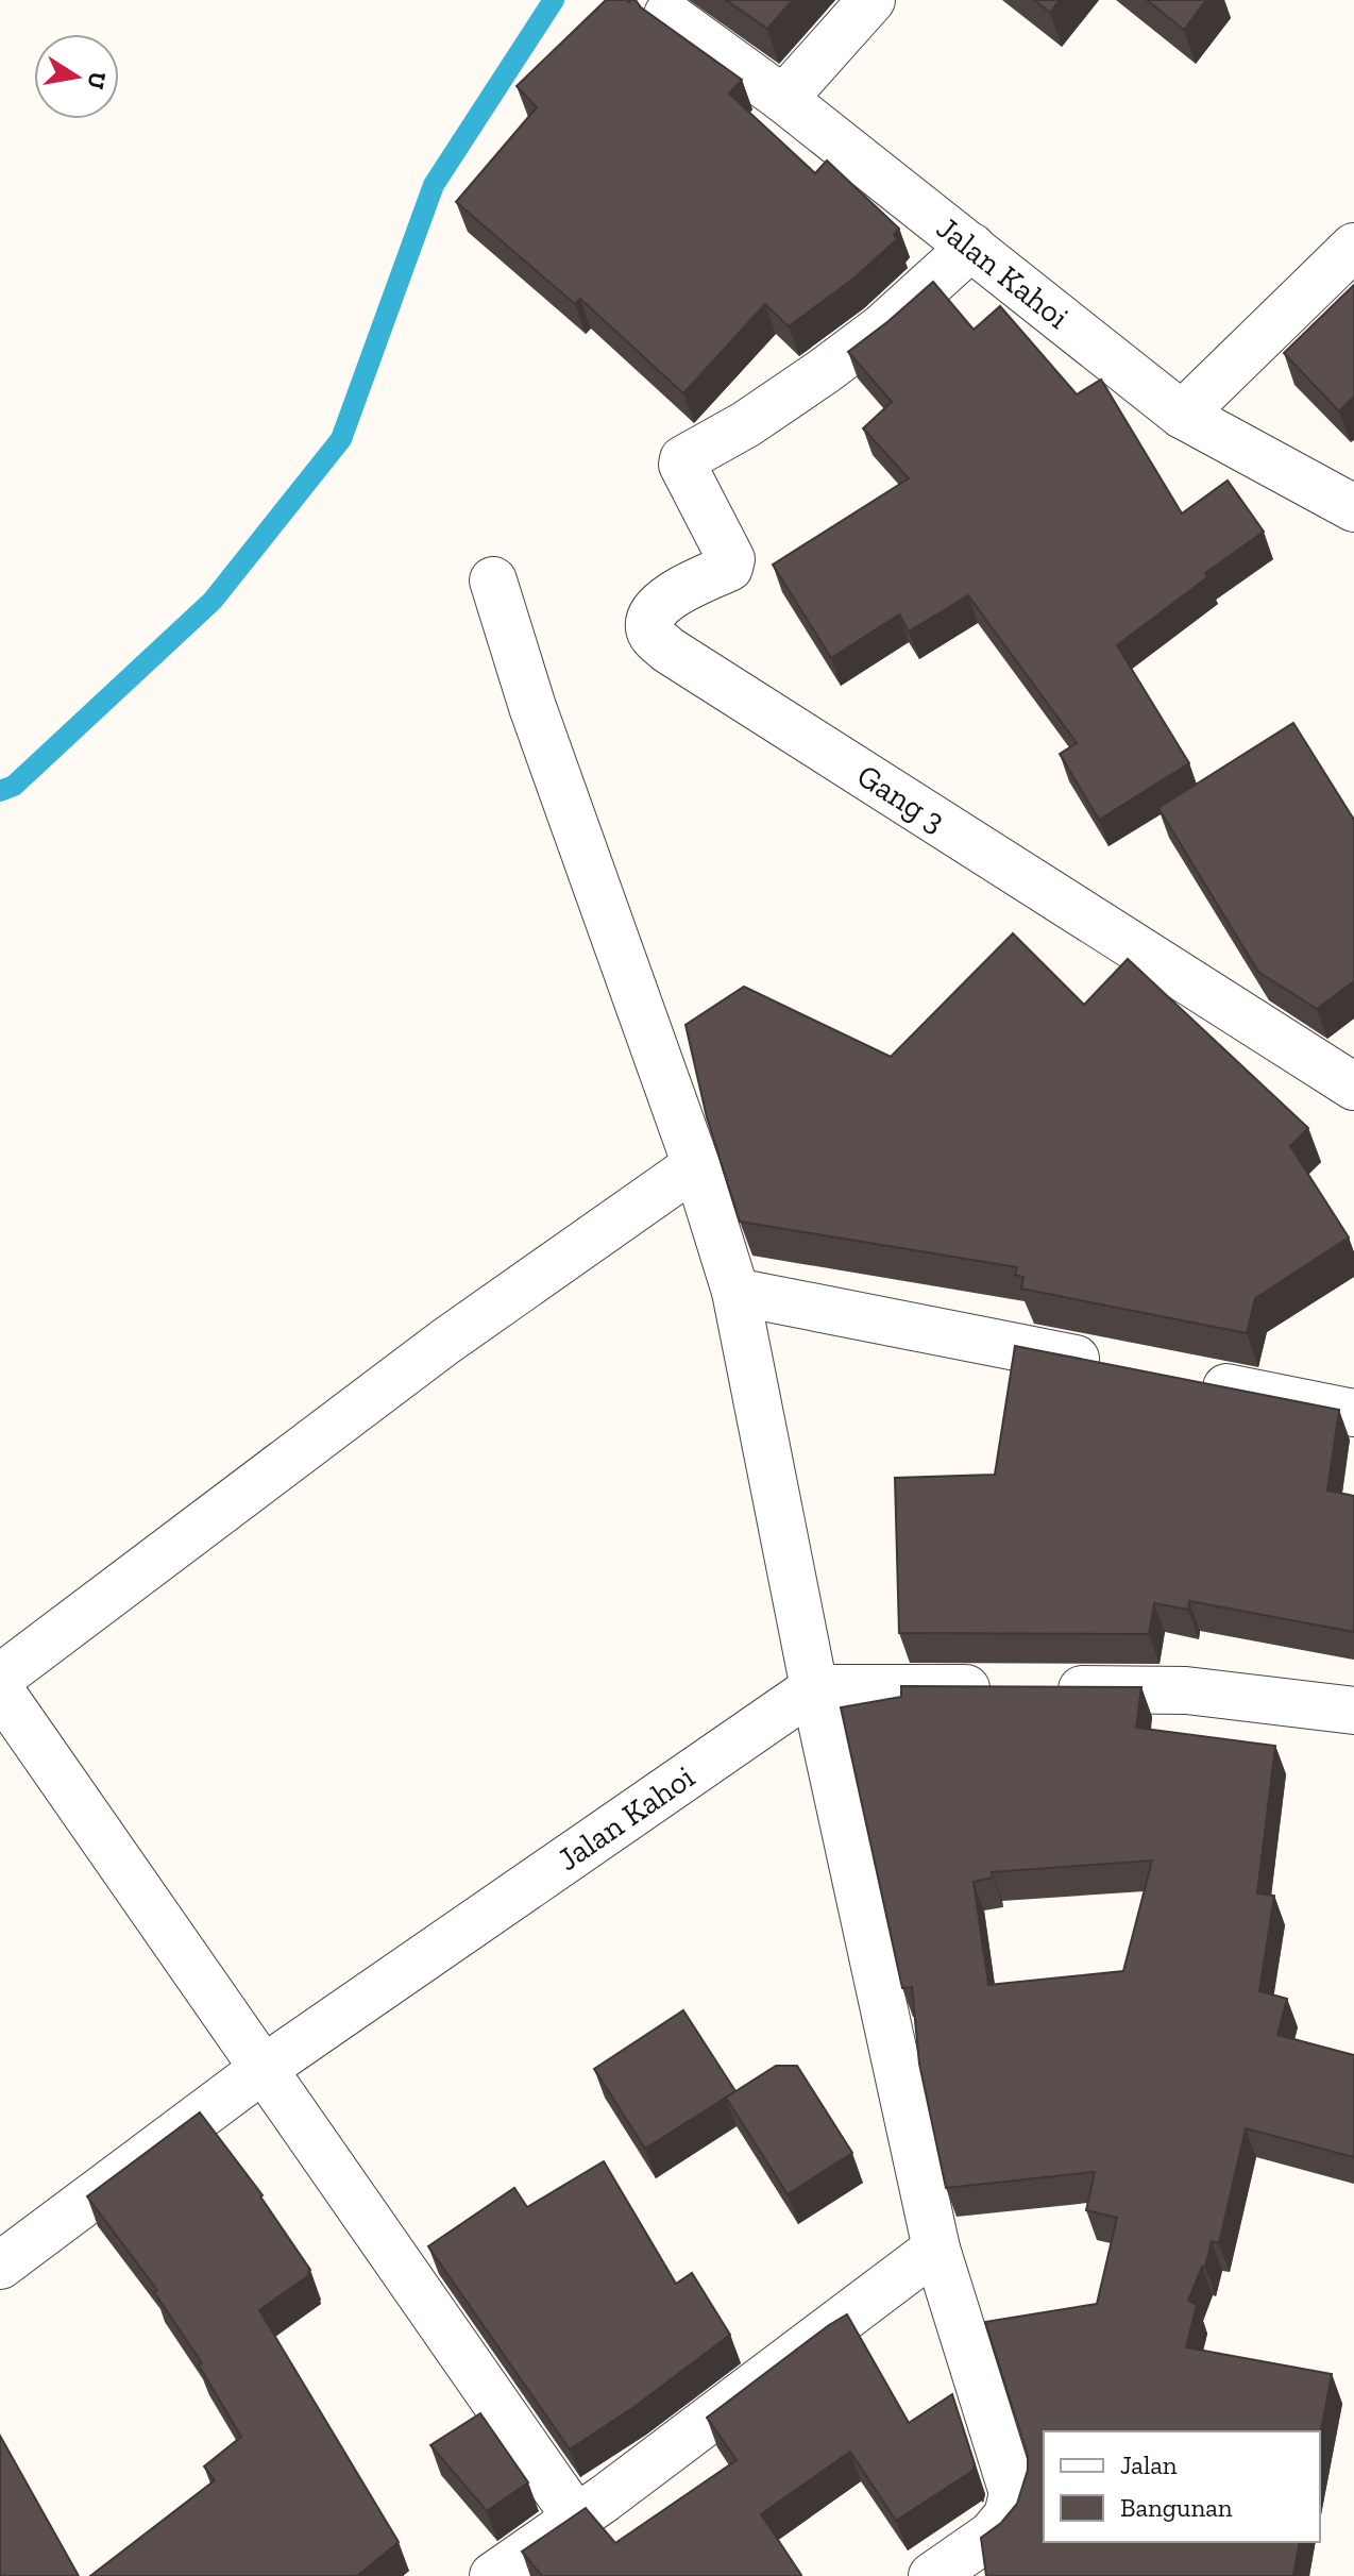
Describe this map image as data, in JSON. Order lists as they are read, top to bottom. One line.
{"streets":{"street":["Jalan Kahoi","Gang 3"]},"crossings":[["Jalan Kahoi","Gang 3"]],"legend":["Jalan","Bangunan"],"north":"right"}
